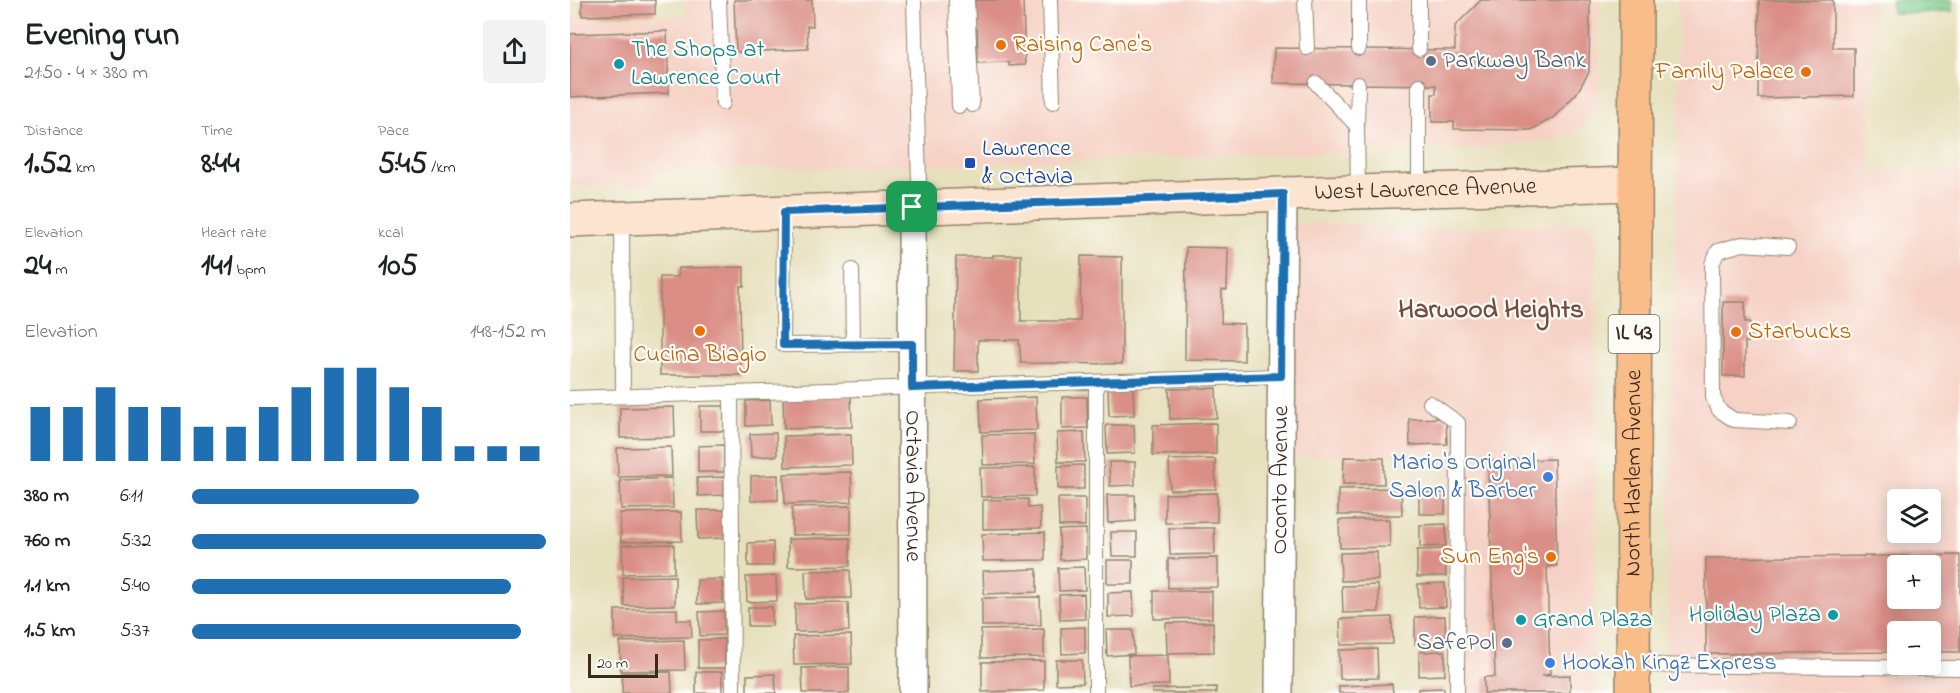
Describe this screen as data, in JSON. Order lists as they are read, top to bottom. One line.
{"streets":{"main road":["West Lawrence Avenue","IL 43","North Harlem Avenue"],"street":["Oconto Avenue","Octavia Avenue"]},"crossings":[["West Lawrence Avenue","North Harlem Avenue"],["West Lawrence Avenue","Oconto Avenue"],["West Lawrence Avenue","Octavia Avenue"]],"districts":["Harwood Heights"],"places":{"other":["Raising Cane's","Parkway Bank","The Shops at Lawrence Court","Family Palace","Cucina Biagio","Starbucks","Mario's Original Salon & Barber","Sun Eng's","Holiday Plaza","Grand Plaza","SafePol","Hookah Kingz Express"],"transit":["Lawrence & Octavia"]},"scale_bar":"20 m","page":{"heading":["Evening run","21:50 · 4 × 380 m"],"stats":[["Distance","1.52 km"],["Time","8:44"],["Pace","5:45 /km"],["Elevation","24 m"],["Heart rate","141 bpm"],["kcal","105"]],"chart":["Elevation","148–152 m"],"list":[{"name":"380 m","note":"6:11"},{"name":"760 m","note":"5:32"},{"name":"1.1 km","note":"5:40"},{"name":"1.5 km","note":"5:37"}],"map_buttons":["+","−"],"scale":"20 m"}}
